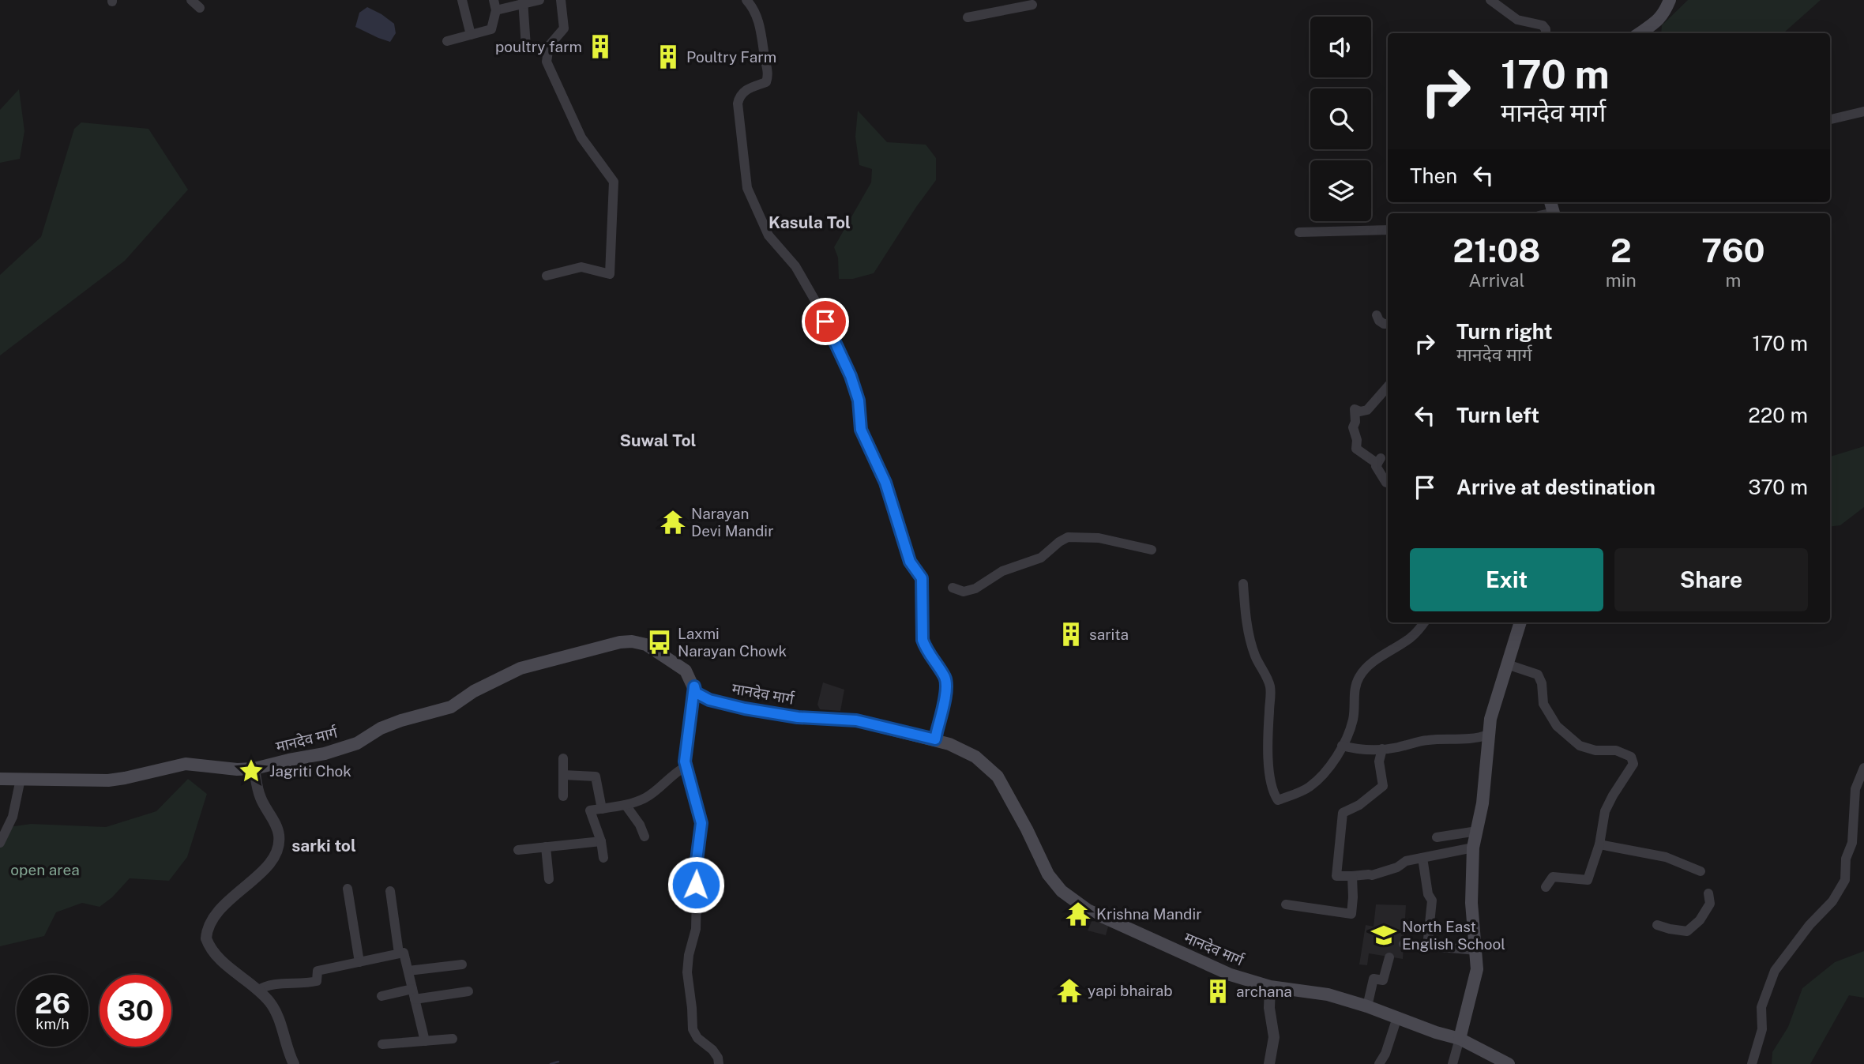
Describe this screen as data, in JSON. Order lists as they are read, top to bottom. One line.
{"streets":{"main road":["मानदेव मार्ग"]},"districts":["Kasula Tol","Suwal Tol","sarki tol"],"parks":["open area"],"places":{"building":["poultry farm","Poultry Farm","sarita","archana"],"temple":["Narayan Devi Mandir","Krishna Mandir","yapi bhairab"],"bus stop":["Laxmi Narayan Chowk"],"place":["Jagriti Chok"],"school or university":["North East English School"]},"page":{"turn":["170 m","मानदेव मार्ग"],"then":"Then","eta":["21:08","Arrival","2","min","760","m"],"list":[{"name":"Turn right","note":"मानदेव मार्ग","value":"170 m"},{"name":"Turn left","value":"220 m"},{"name":"Arrive at destination","value":"370 m"}],"buttons":["Exit","Share"],"speed":"26 km/h","limit":"30"}}
